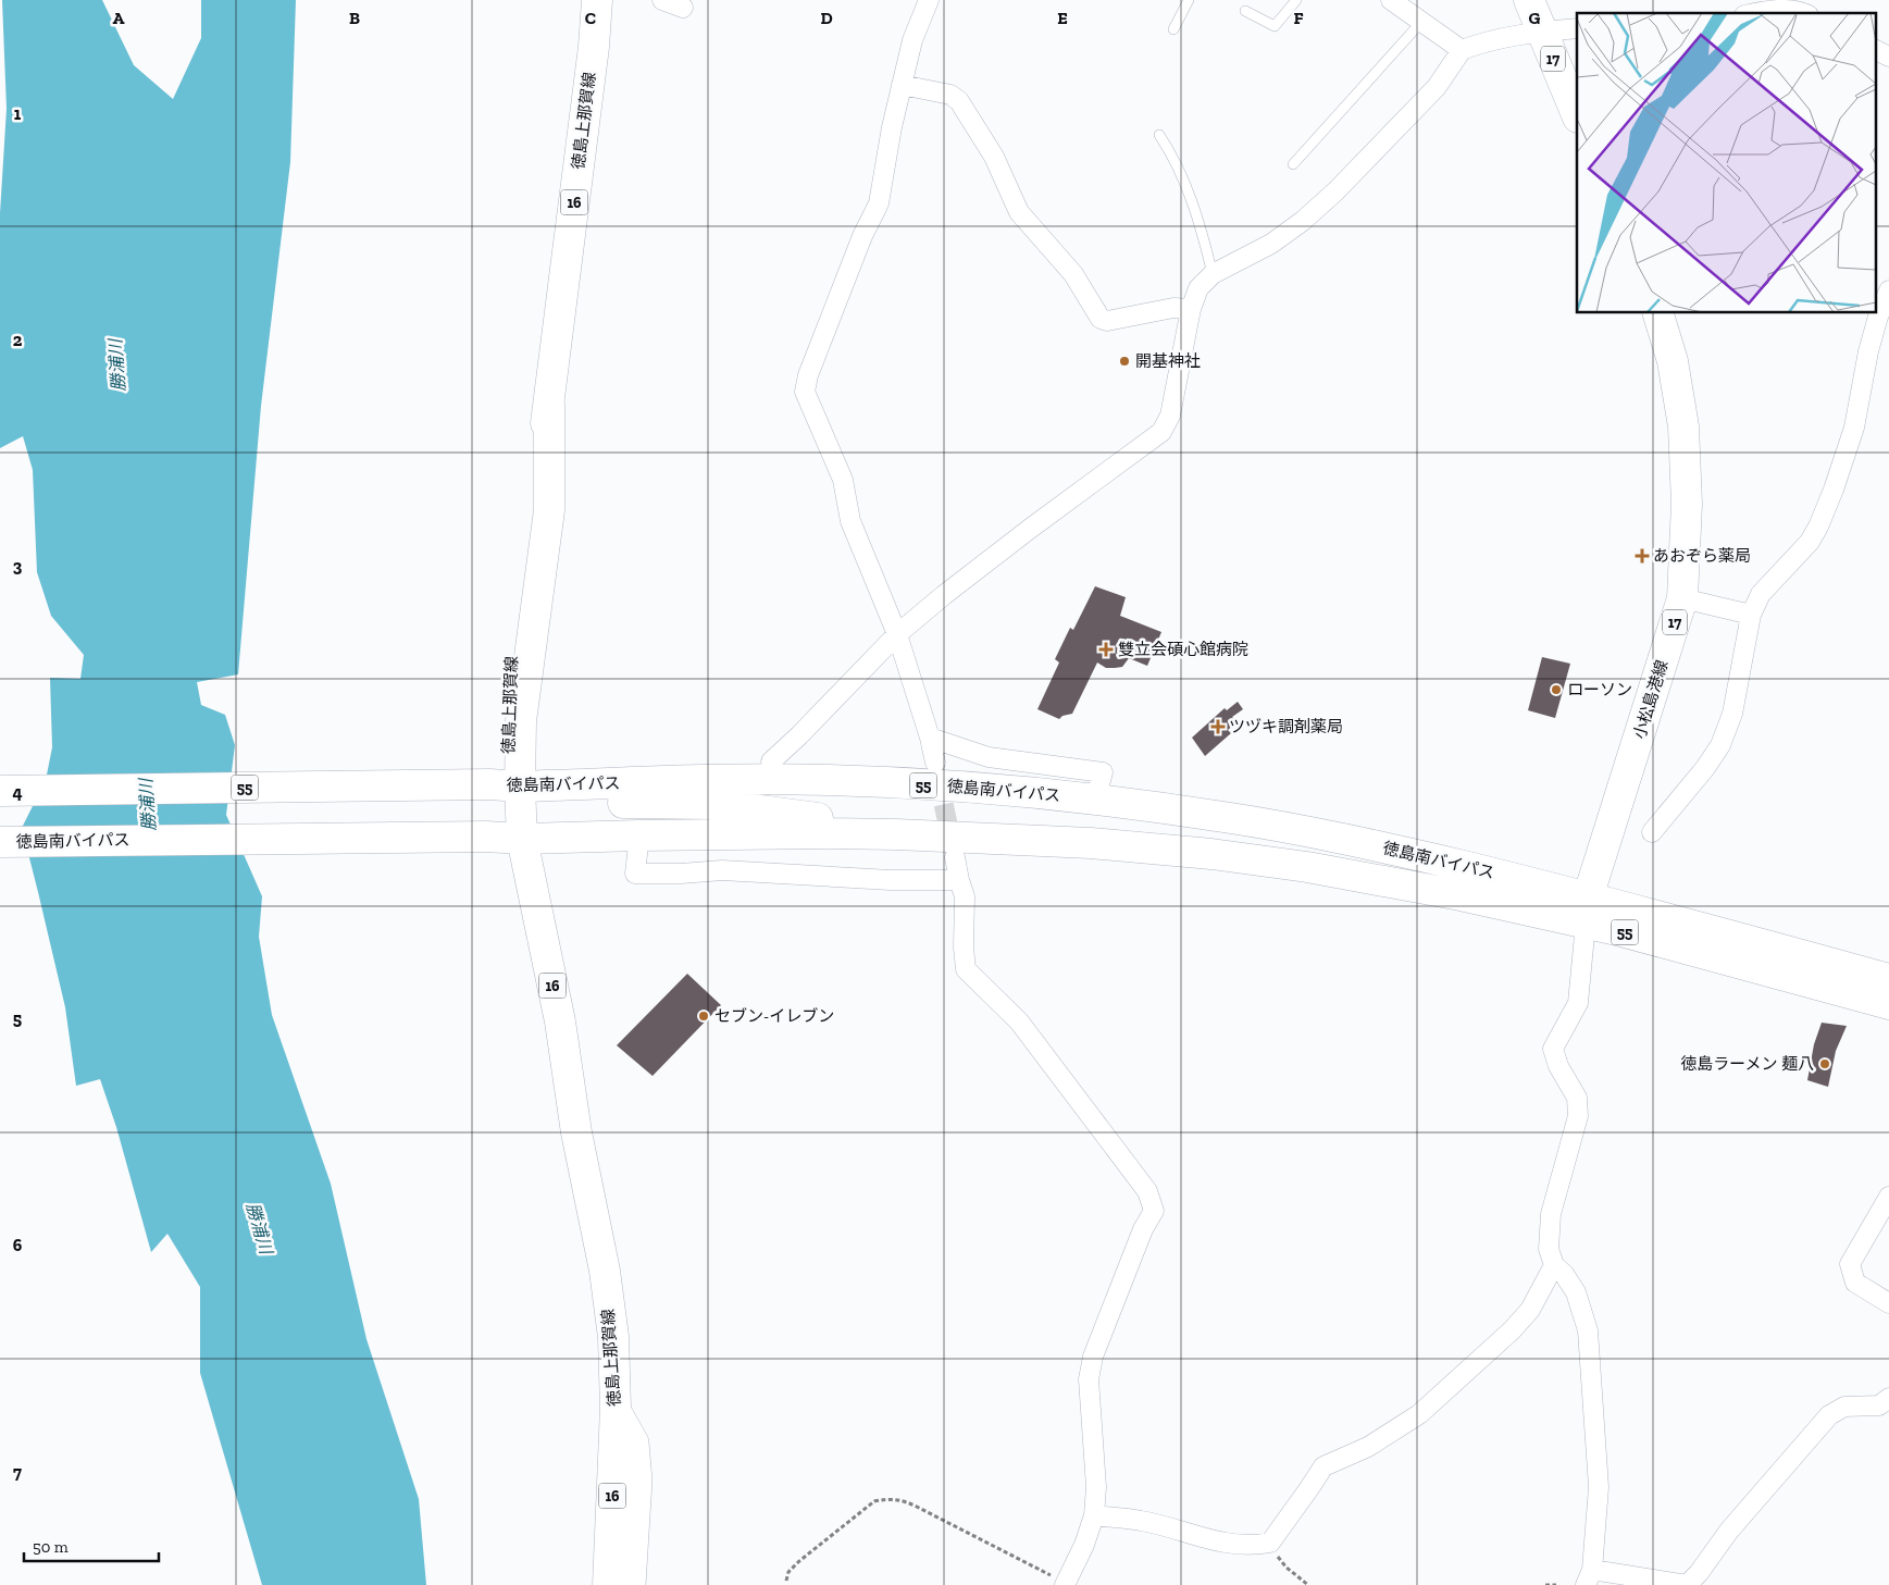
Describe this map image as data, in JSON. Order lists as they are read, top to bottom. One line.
{"streets":{"main road":["17","徳島上那賀線","16","小松島港線","徳島南バイパス","55"]},"crossings":[["徳島上那賀線","徳島南バイパス"],["小松島港線","徳島南バイパス"]],"water":["勝浦川"],"places":{"other":["開基神社","ローソン","セブン-イレブン","徳島ラーメン 麺八"],"health":["あおぞら薬局","雙立会碩心館病院","ツヅキ調剤薬局"]},"scale_bar":"50 m","grid":{"columns":["A","B","C","D","E","F","G"],"rows":["1","2","3","4","5","6","7"]}}
